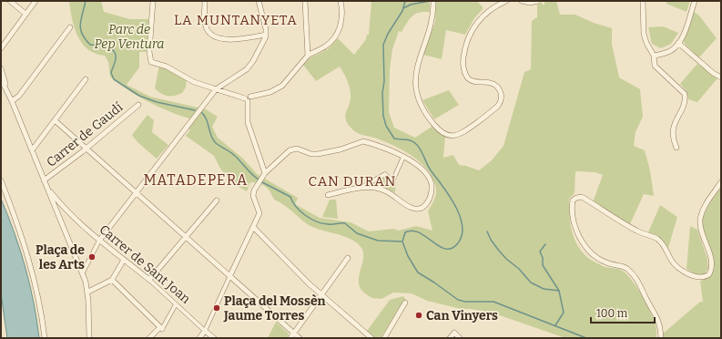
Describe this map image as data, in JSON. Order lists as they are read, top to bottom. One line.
{"streets":{"street":["Carrer de Gaudí","Carrer de Sant Joan"]},"districts":["LA MUNTANYETA","MATADEPERA","CAN DURAN"],"parks":["Parc de Pep Ventura"],"places":["Plaça de les Arts","Plaça del Mossèn Jaume Torres","Can Vinyers"],"scale_bar":"100 m"}
